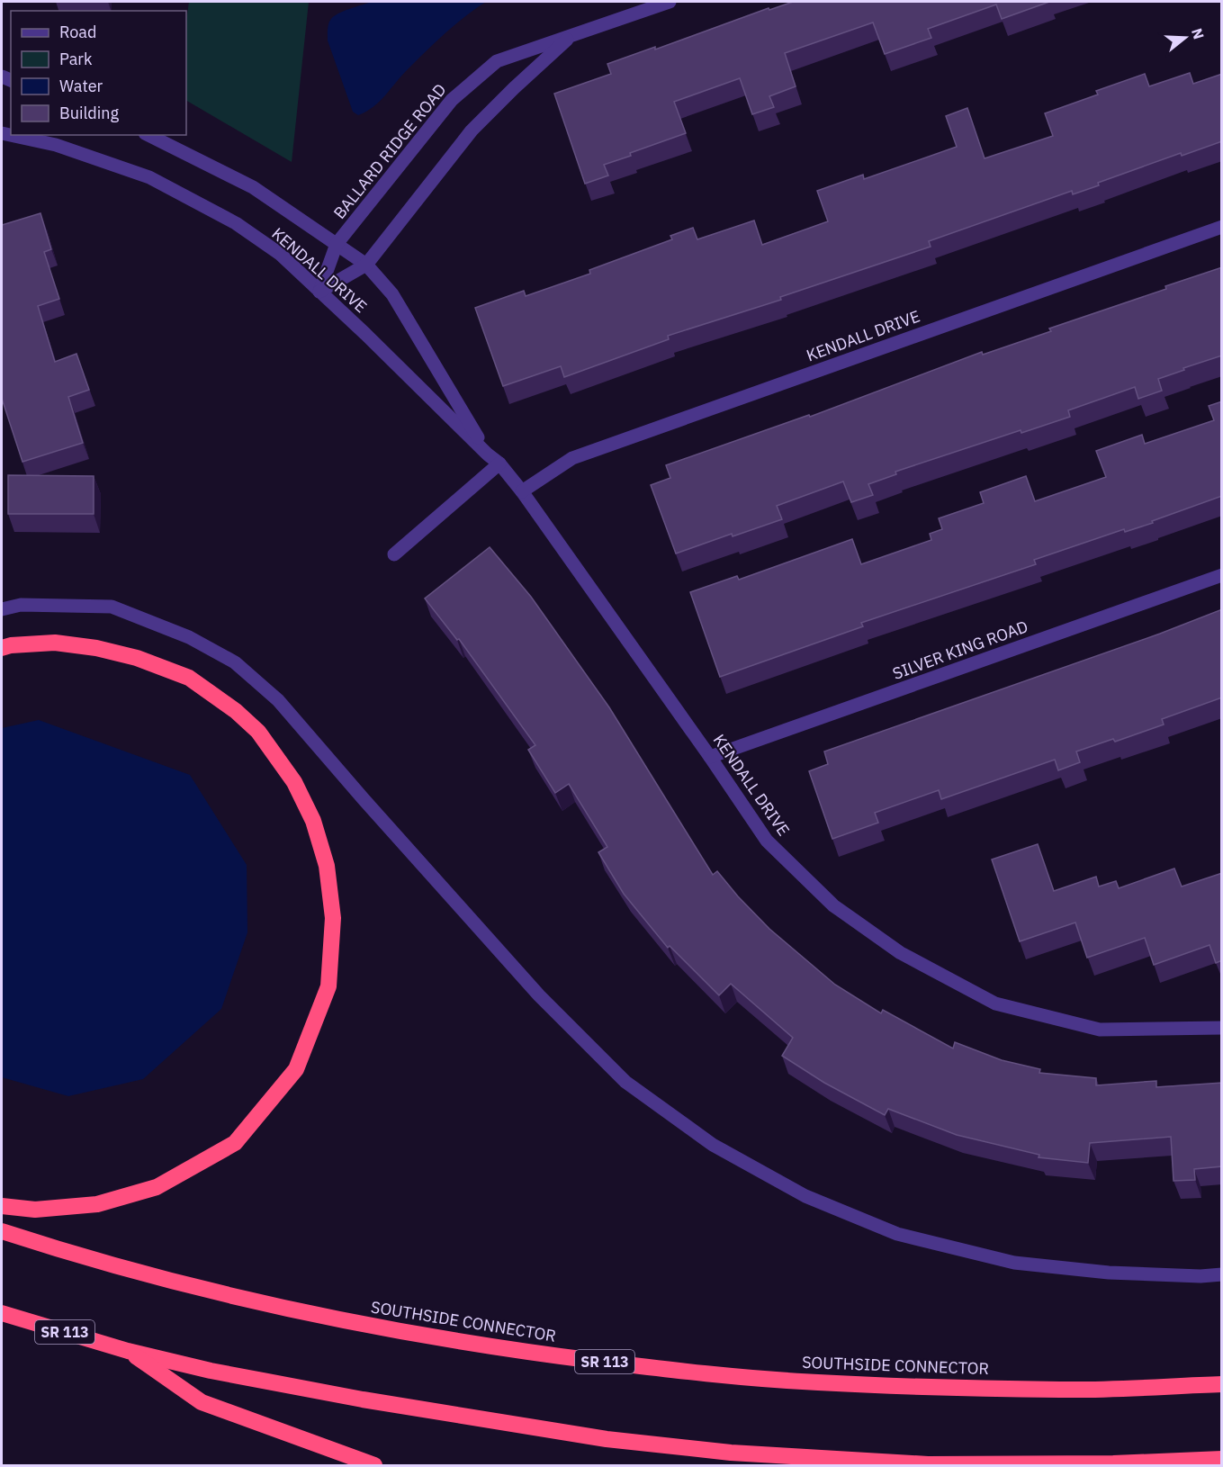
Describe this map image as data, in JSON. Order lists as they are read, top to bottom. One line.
{"streets":{"highway":["SOUTHSIDE CONNECTOR","SR 113"],"street":["BALLARD RIDGE ROAD","KENDALL DRIVE","SILVER KING ROAD"]},"crossings":[["BALLARD RIDGE ROAD","KENDALL DRIVE"],["KENDALL DRIVE","SILVER KING ROAD"]],"legend":["Road","Park","Water","Building"],"north":"right"}
